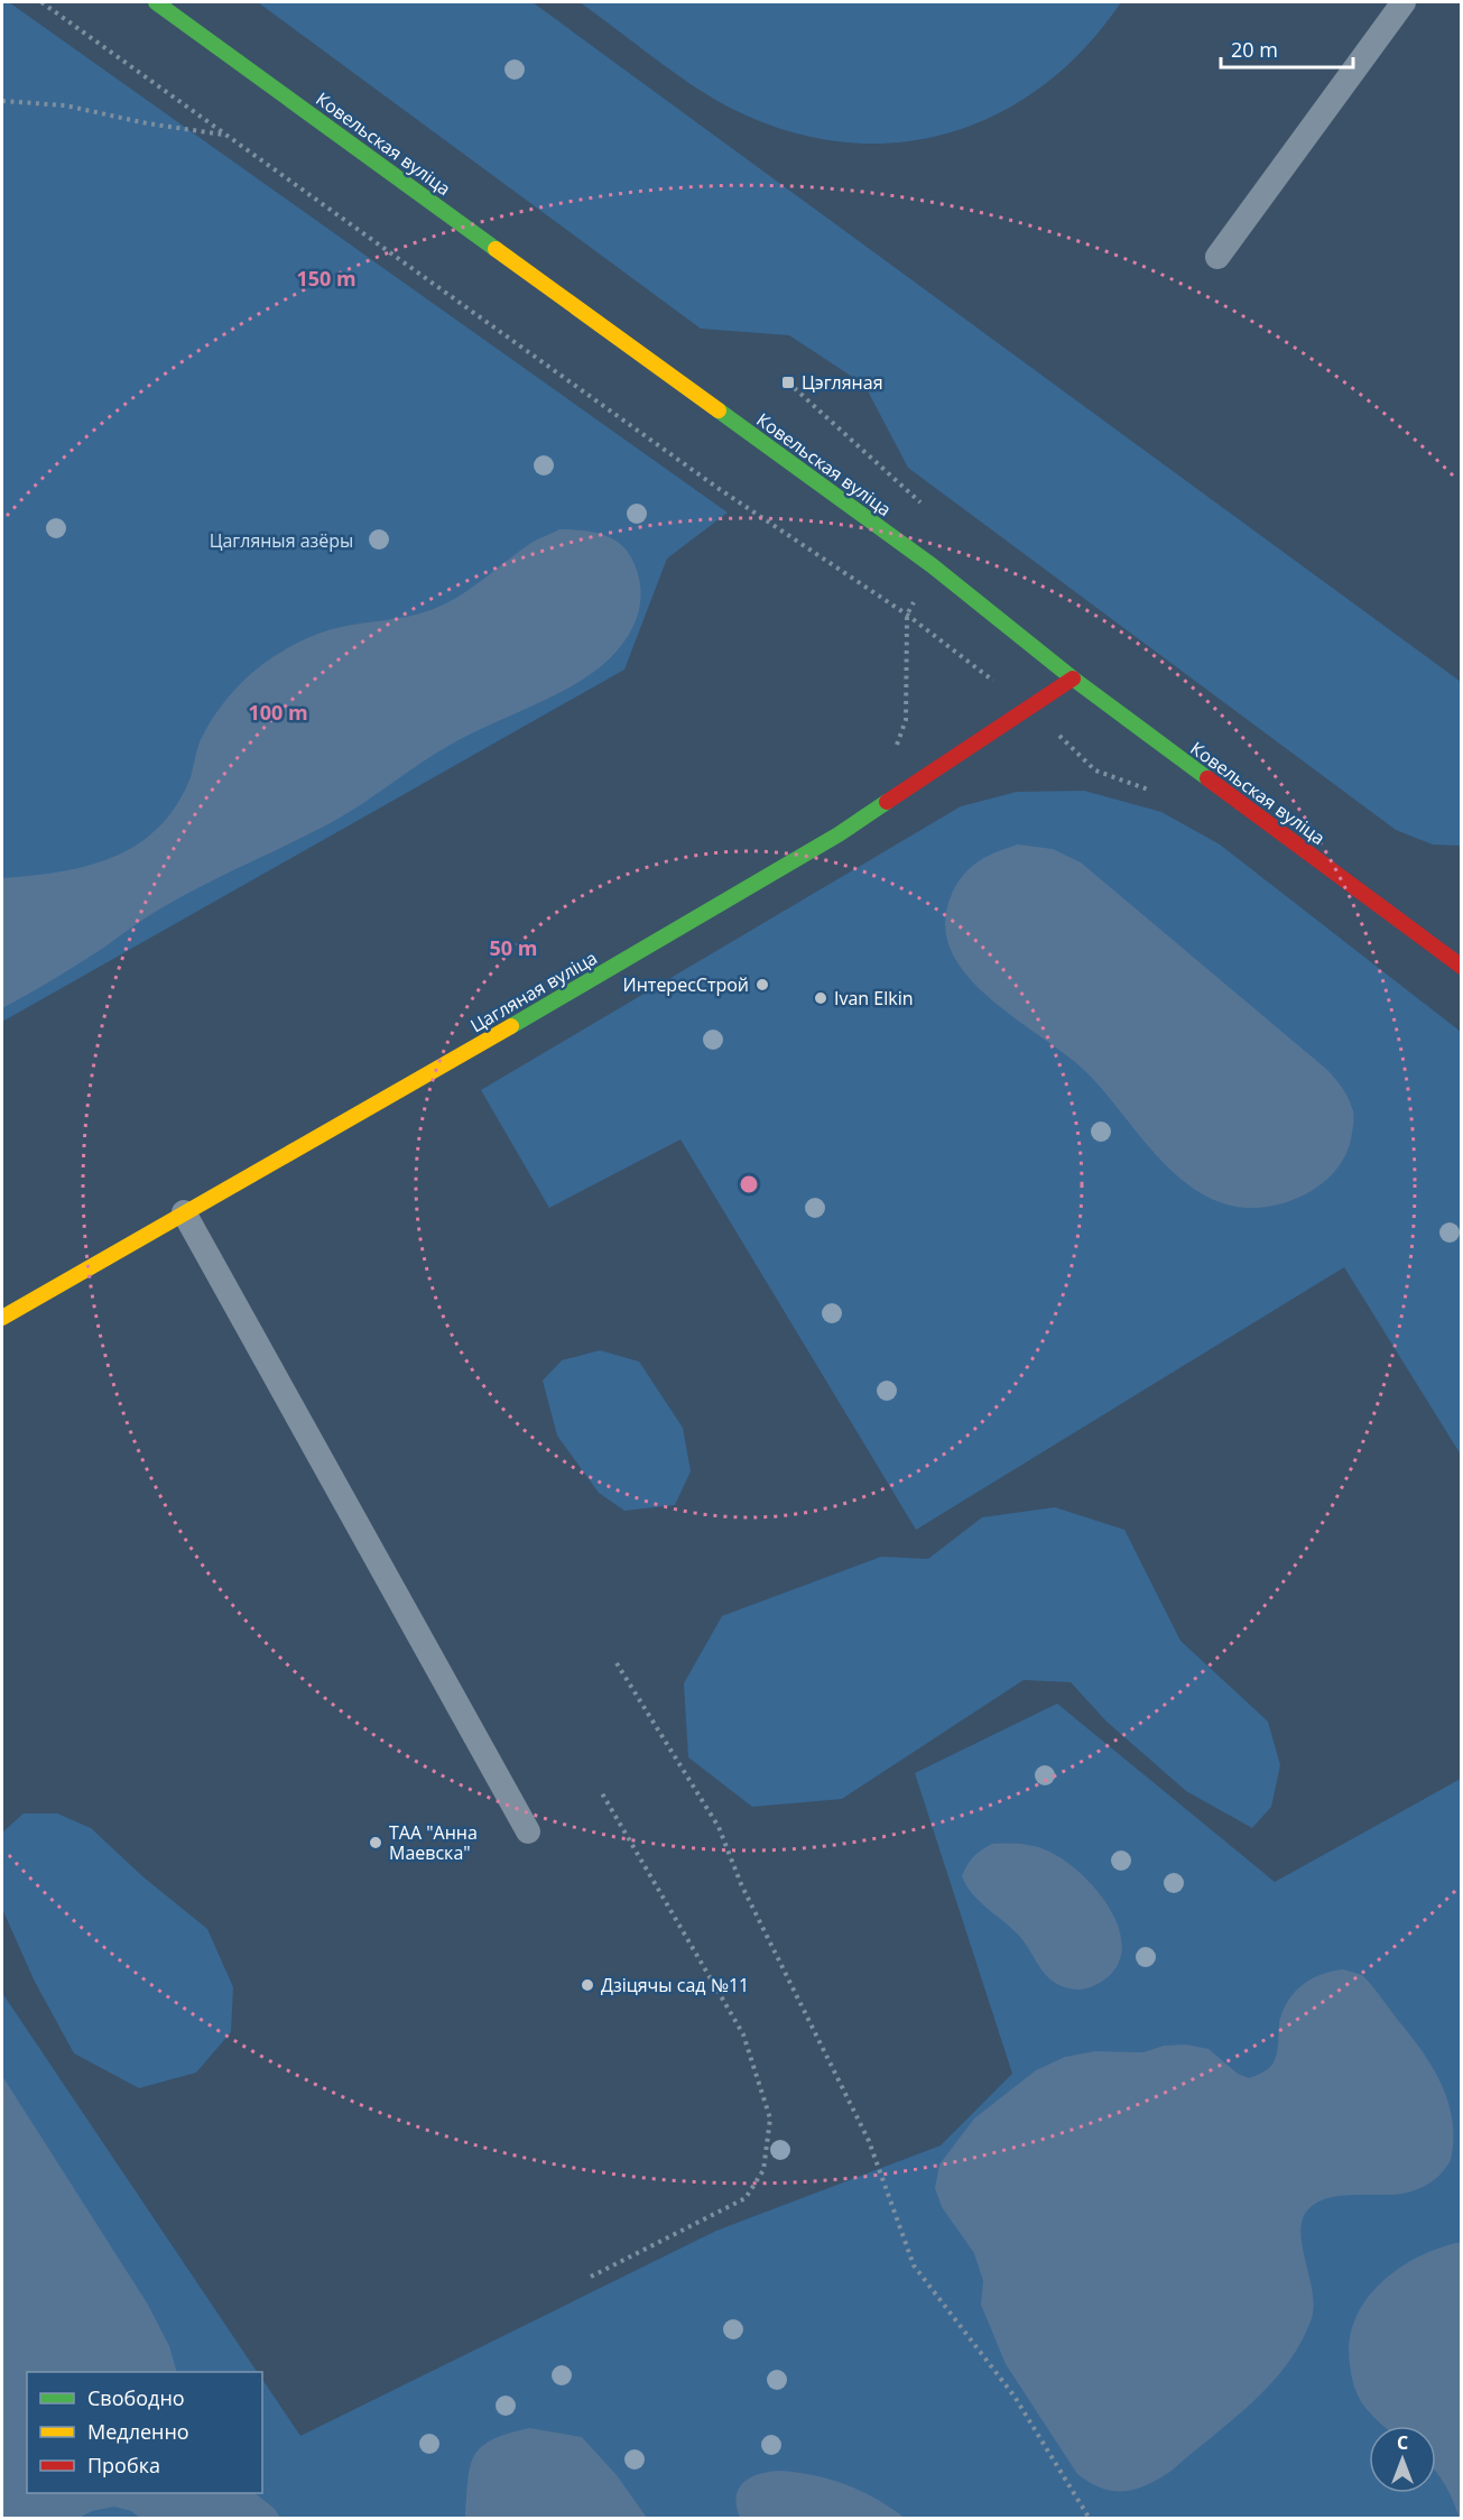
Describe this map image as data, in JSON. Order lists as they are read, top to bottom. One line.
{"streets":{"main road":["Ковельская вуліца","Цагляная вуліца"]},"crossings":[["Ковельская вуліца","Цагляная вуліца"]],"parks":["Цагляныя азёры"],"places":{"transit":["Цэгляная"],"other":["ИнтересСтрой","Ivan Elkin","ТАА \"Анна Маевска\"","Дзіцячы сад №11"]},"legend":["Свободно","Медленно","Пробка"],"scale_bar":"20 m","north":"top","rings":["150 m","100 m","50 m"]}
